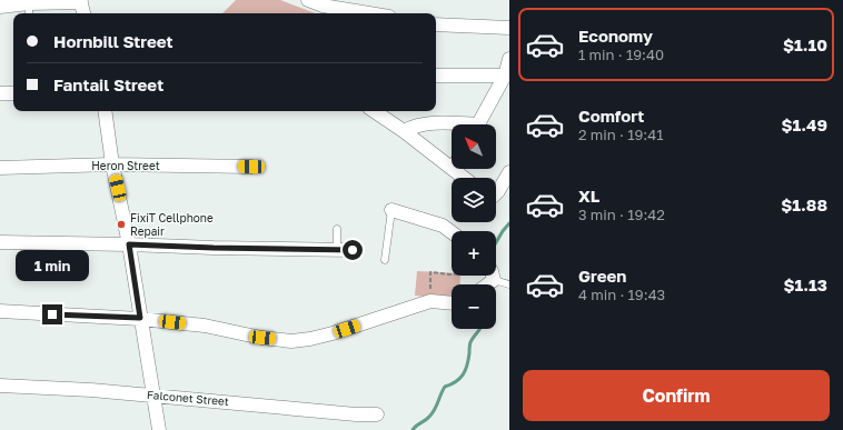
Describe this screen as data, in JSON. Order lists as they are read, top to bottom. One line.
{"streets":{"street":["Heron Street","Falconet Street"]},"places":["FixiT Cellphone Repair"],"north":"top left","page":{"list":[{"name":"Economy","note":"1 min · 19:40","value":"$1.10"},{"name":"Comfort","note":"2 min · 19:41","value":"$1.49"},{"name":"XL","note":"3 min · 19:42","value":"$1.88"},{"name":"Green","note":"4 min · 19:43","value":"$1.13"}],"banner":["Hornbill Street","Fantail Street"],"map_buttons":["+","−"],"bubble":"1 min","buttons":"Confirm"}}
